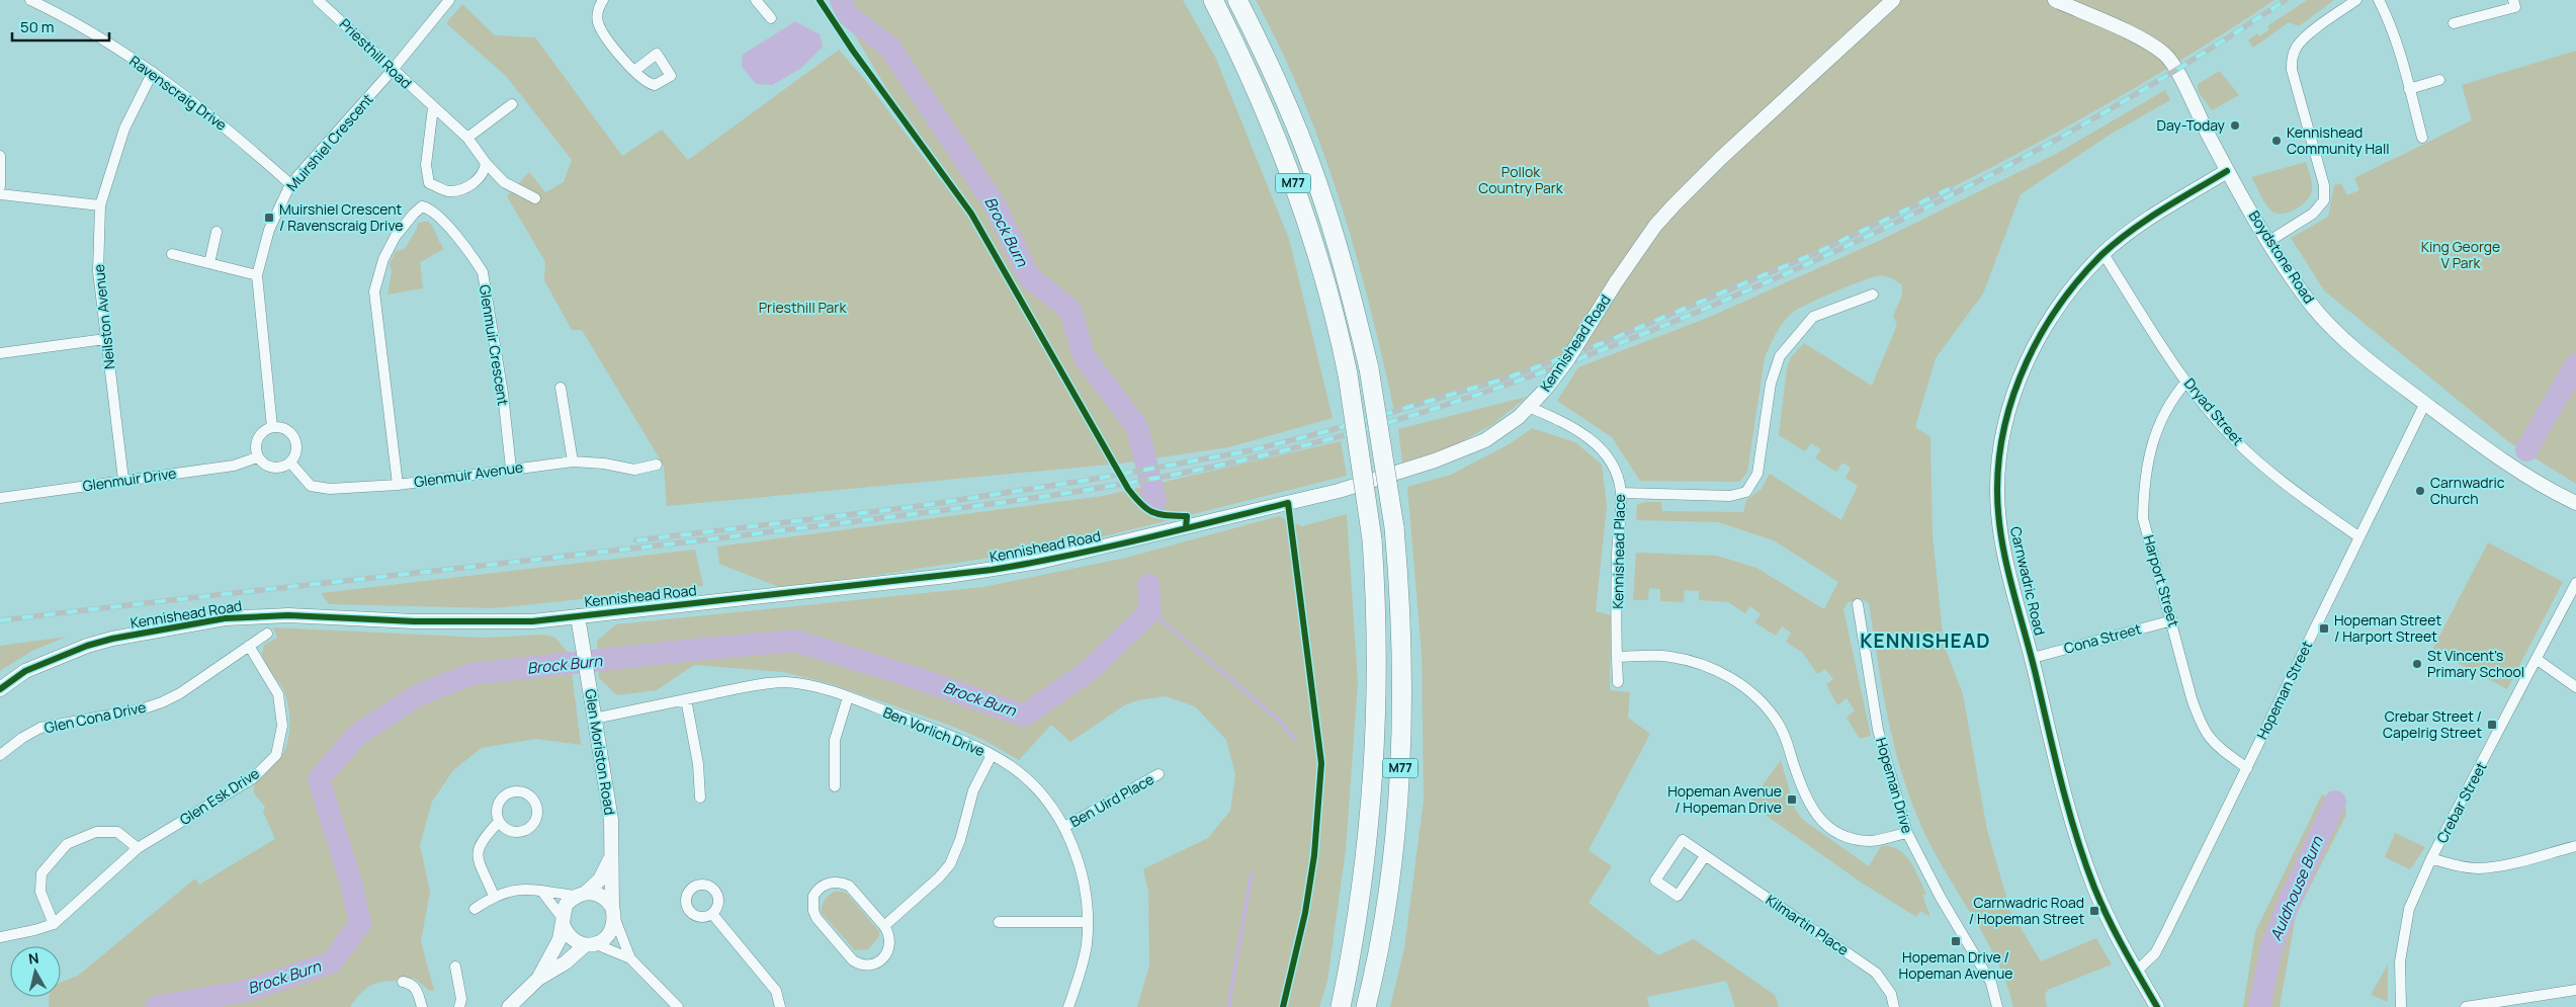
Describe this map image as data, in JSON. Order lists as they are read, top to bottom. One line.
{"streets":{"highway":["M77"],"street":["Priesthill Road","Ravenscraig Drive","Muirshiel Crescent","Boydstone Road","Neilston Avenue","Kennishead Road","Glenmuir Crescent","Dryad Street","Glenmuir Avenue","Glenmuir Drive","Kennishead Place","Carnwadric Road","Harport Street","Cona Street","Hopeman Street","Glen Cona Drive","Ben Vorlich Drive","Glen Moriston Road","Hopeman Drive","Glen Esk Drive","Ben Uird Place","Crebar Street","Kilmartin Place"]},"crossings":[["Priesthill Road","Muirshiel Crescent"],["Ravenscraig Drive","Muirshiel Crescent"],["Ravenscraig Drive","Neilston Avenue"],["Muirshiel Crescent","Glenmuir Avenue"],["Muirshiel Crescent","Glenmuir Drive"],["Boydstone Road","Carnwadric Road"],["Boydstone Road","Hopeman Street"],["Neilston Avenue","Glenmuir Drive"],["Kennishead Road","Kennishead Place"],["Kennishead Road","Glen Moriston Road"],["Glenmuir Crescent","Glenmuir Avenue"],["Dryad Street","Carnwadric Road"],["Dryad Street","Harport Street"],["Dryad Street","Hopeman Street"],["Glenmuir Avenue","Glenmuir Drive"],["Carnwadric Road","Cona Street"],["Carnwadric Road","Hopeman Street"],["Harport Street","Cona Street"],["Harport Street","Hopeman Street"],["Glen Cona Drive","Glen Esk Drive"],["Ben Vorlich Drive","Glen Moriston Road"],["Ben Vorlich Drive","Ben Uird Place"]],"districts":["KENNISHEAD"],"water":["Brock Burn","Auldhouse Burn"],"parks":["Pollok Country Park","King George V Park","Priesthill Park"],"places":{"other":["Day-Today","Kennishead Community Hall","Carnwadric Church","St Vincent's Primary School"],"transit":["Muirshiel Crescent / Ravenscraig Drive","Hopeman Street / Harport Street","Crebar Street / Capelrig Street","Hopeman Avenue / Hopeman Drive","Carnwadric Road / Hopeman Street","Hopeman Drive / Hopeman Avenue"]},"scale_bar":"50 m","north":"top"}
